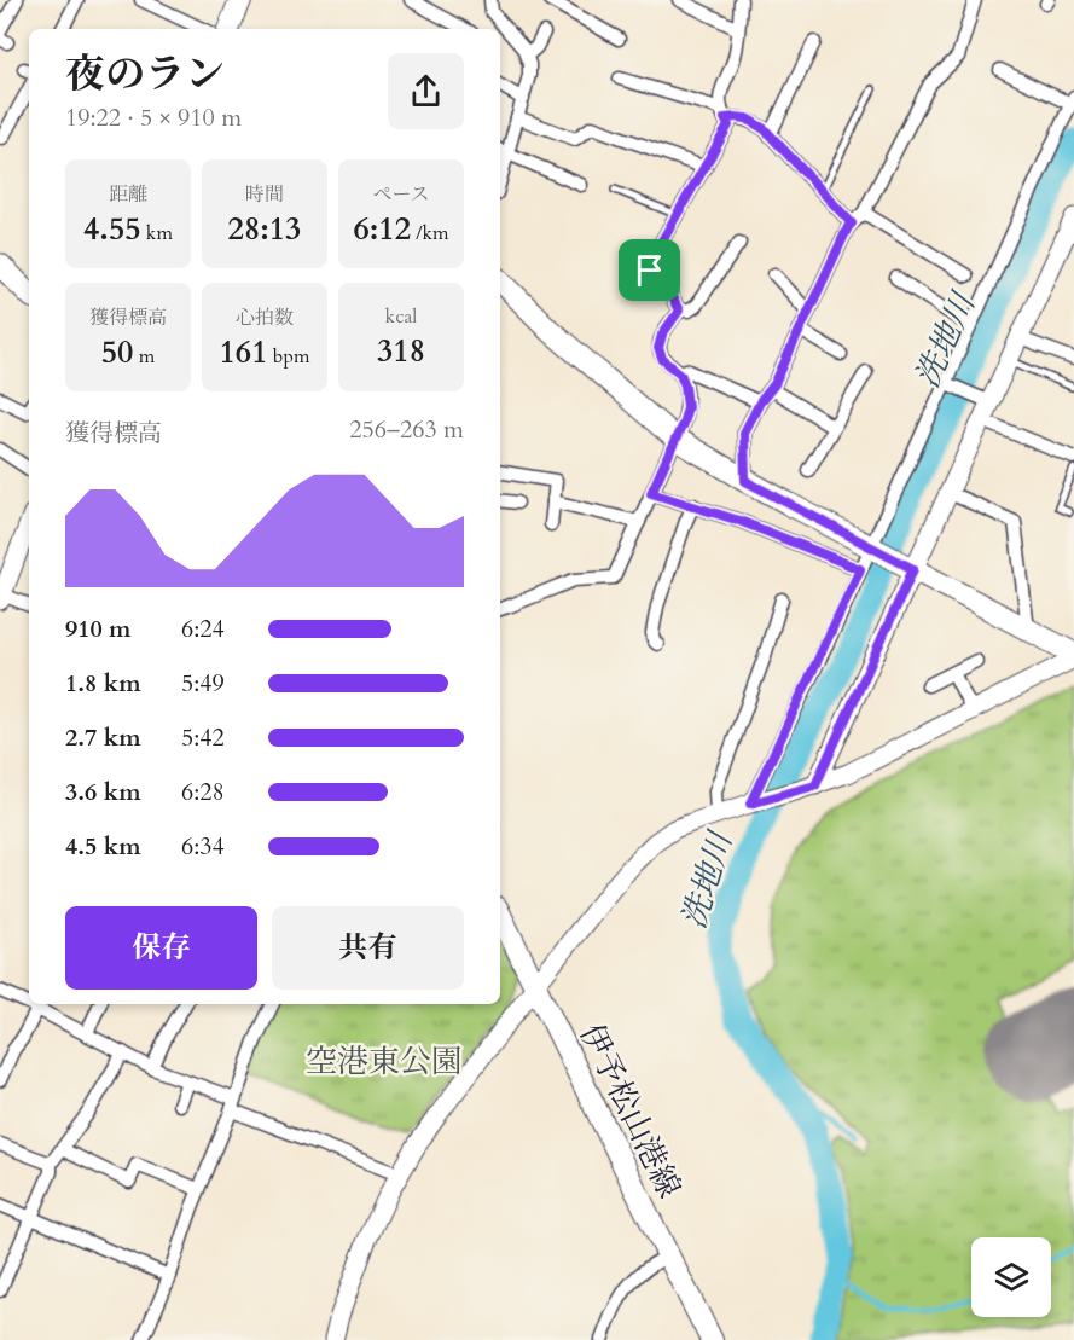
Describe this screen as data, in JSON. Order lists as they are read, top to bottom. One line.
{"streets":{"main road":["伊予松山港線"]},"water":["洗地川"],"parks":["空港東公園"],"page":{"heading":["夜のラン","19:22 · 5 × 910 m"],"stats":[["距離","4.55 km"],["時間","28:13"],["ペース","6:12 /km"],["獲得標高","50 m"],["心拍数","161 bpm"],["kcal","318"]],"chart":["獲得標高","256–263 m"],"list":[{"name":"910 m","note":"6:24"},{"name":"1.8 km","note":"5:49"},{"name":"2.7 km","note":"5:42"},{"name":"3.6 km","note":"6:28"},{"name":"4.5 km","note":"6:34"}],"buttons":["保存","共有"]}}
